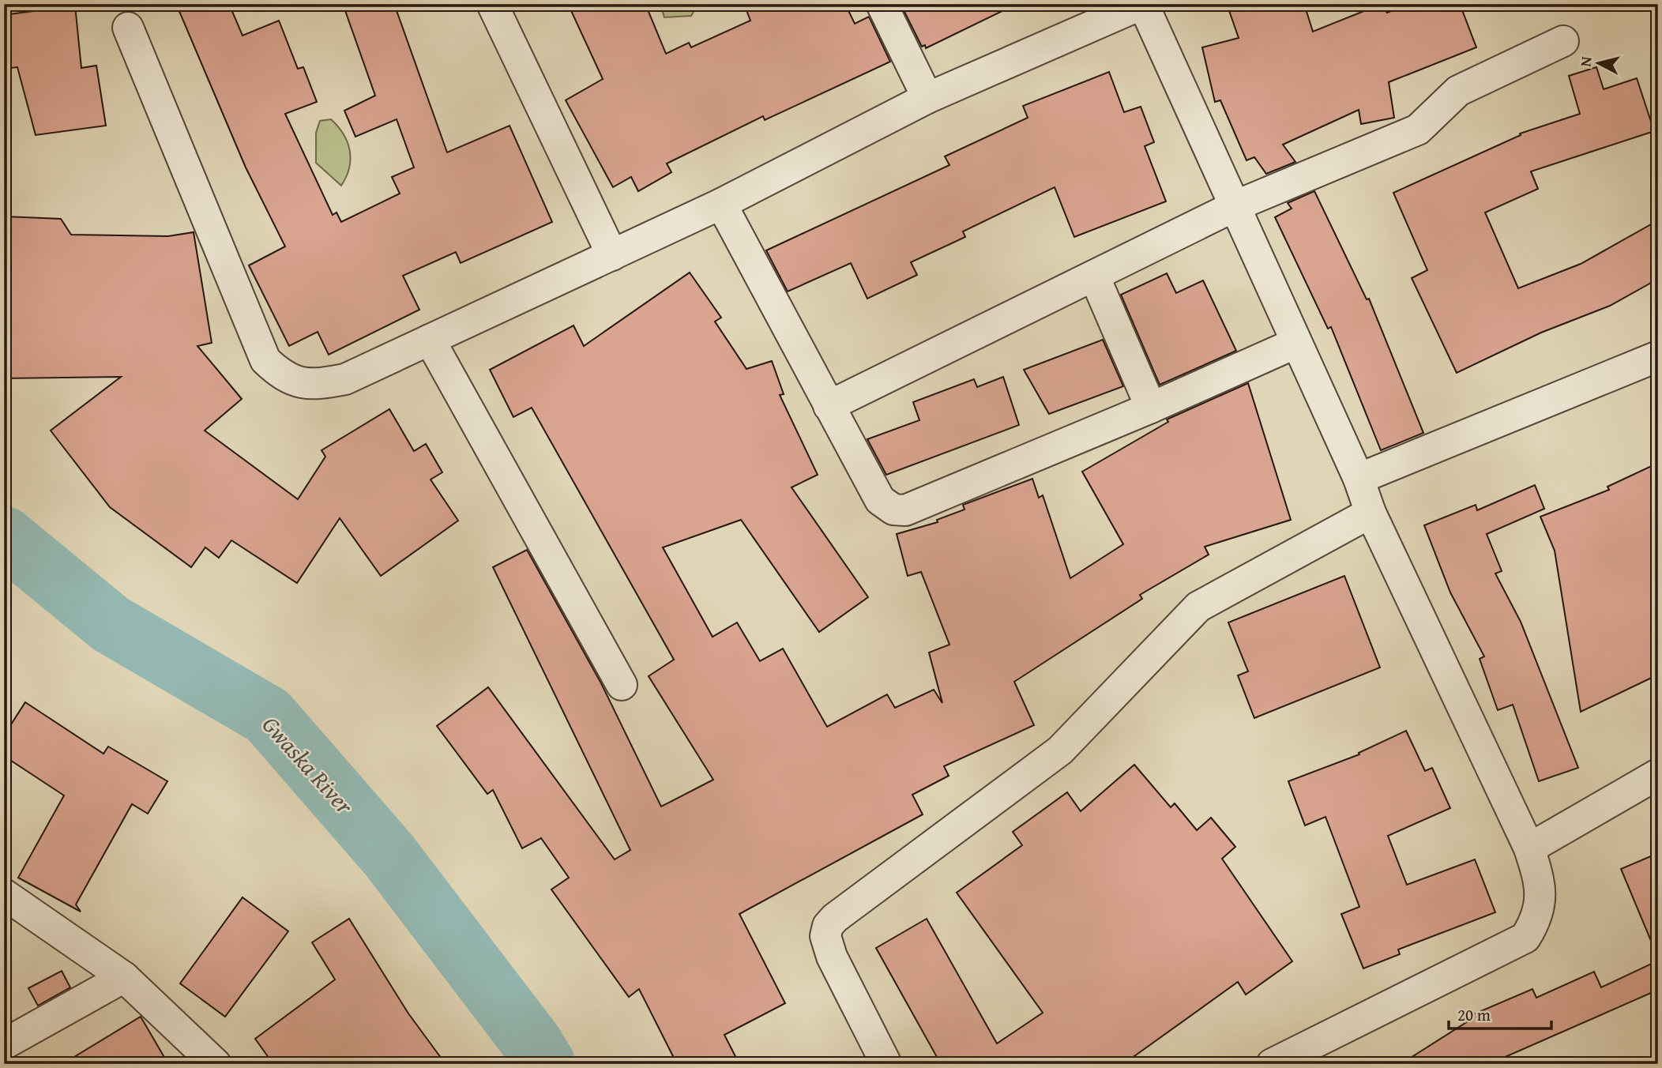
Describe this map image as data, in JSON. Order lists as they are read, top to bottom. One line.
{"water":["Gwaska River"],"scale_bar":"20 m","north":"left"}
